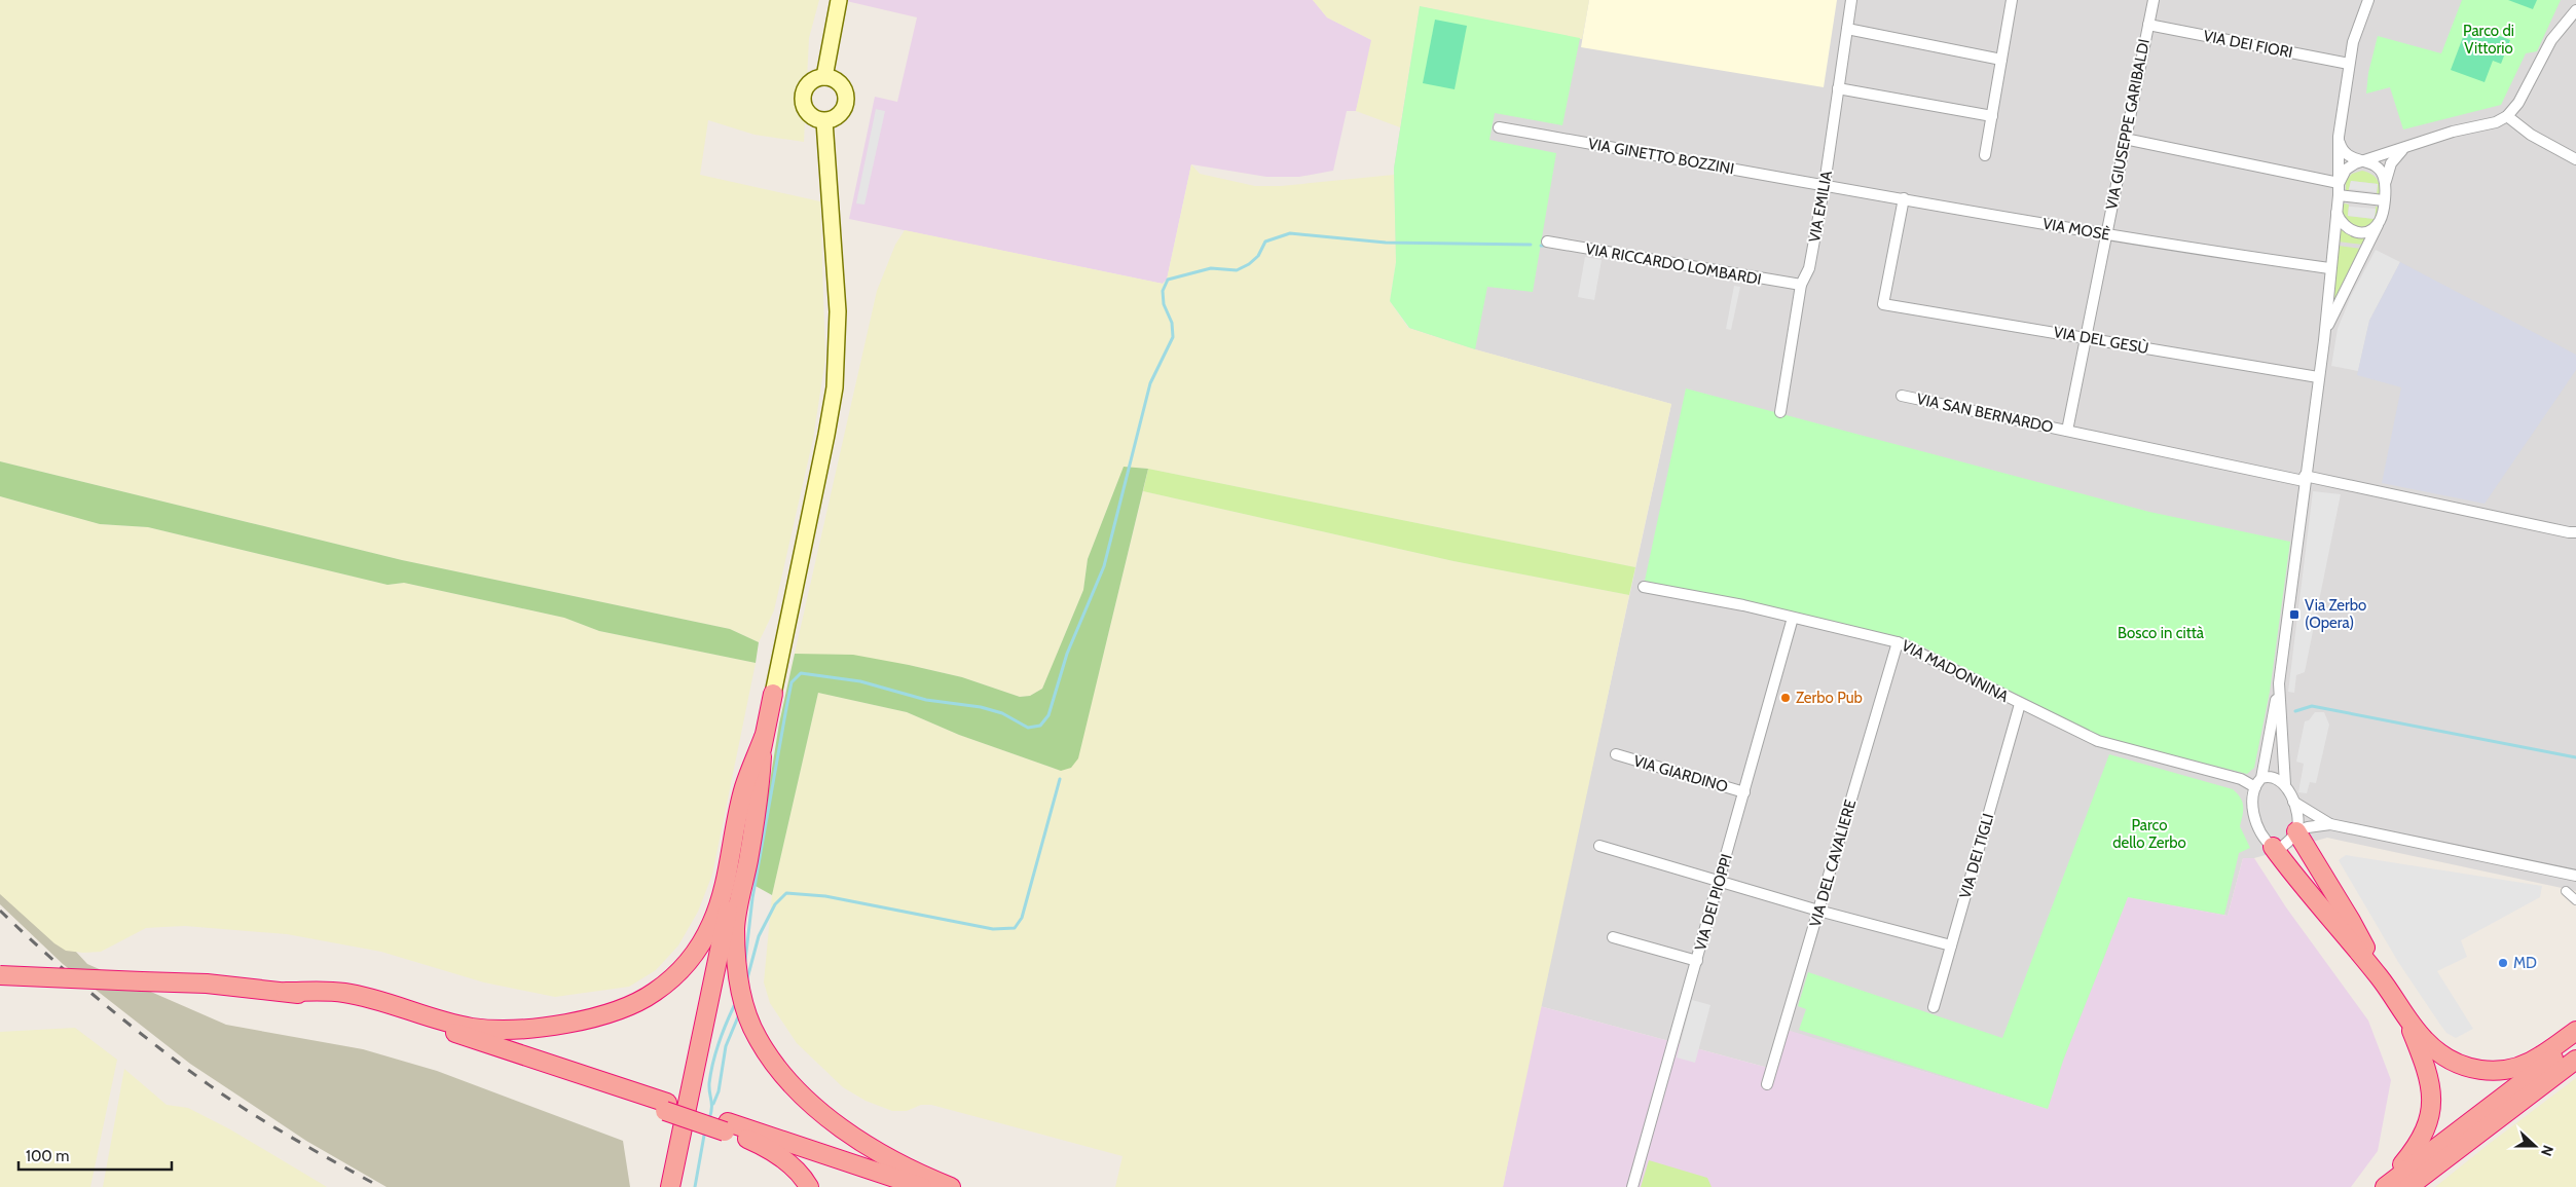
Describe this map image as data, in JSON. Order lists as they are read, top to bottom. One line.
{"streets":{"street":["VIA DEI FIORI","VIA GIUSEPPE GARIBALDI","VIA GINETTO BOZZINI","VIA EMILIA","VIA MOSÈ","VIA RICCARDO LOMBARDI","VIA DEL GESÙ","VIA SAN BERNARDO","VIA MADONNINA","VIA GIARDINO","VIA DEI TIGLI","VIA DEL CAVALIERE","VIA DEI PIOPPI"]},"crossings":[["VIA DEI FIORI","VIA GIUSEPPE GARIBALDI"],["VIA GIUSEPPE GARIBALDI","VIA MOSÈ"],["VIA GIUSEPPE GARIBALDI","VIA DEL GESÙ"],["VIA GIUSEPPE GARIBALDI","VIA SAN BERNARDO"],["VIA GINETTO BOZZINI","VIA EMILIA"],["VIA GINETTO BOZZINI","VIA MOSÈ"],["VIA EMILIA","VIA MOSÈ"],["VIA EMILIA","VIA RICCARDO LOMBARDI"],["VIA MOSÈ","VIA DEL GESÙ"],["VIA MADONNINA","VIA DEI TIGLI"],["VIA MADONNINA","VIA DEL CAVALIERE"],["VIA MADONNINA","VIA DEI PIOPPI"],["VIA GIARDINO","VIA DEI PIOPPI"]],"parks":["Parco di Vittorio","Bosco in città","Parco dello Zerbo"],"places":{"transit":["Via Zerbo (Opera)"],"other":["Zerbo Pub","MD"]},"scale_bar":"100 m","north":"right"}
